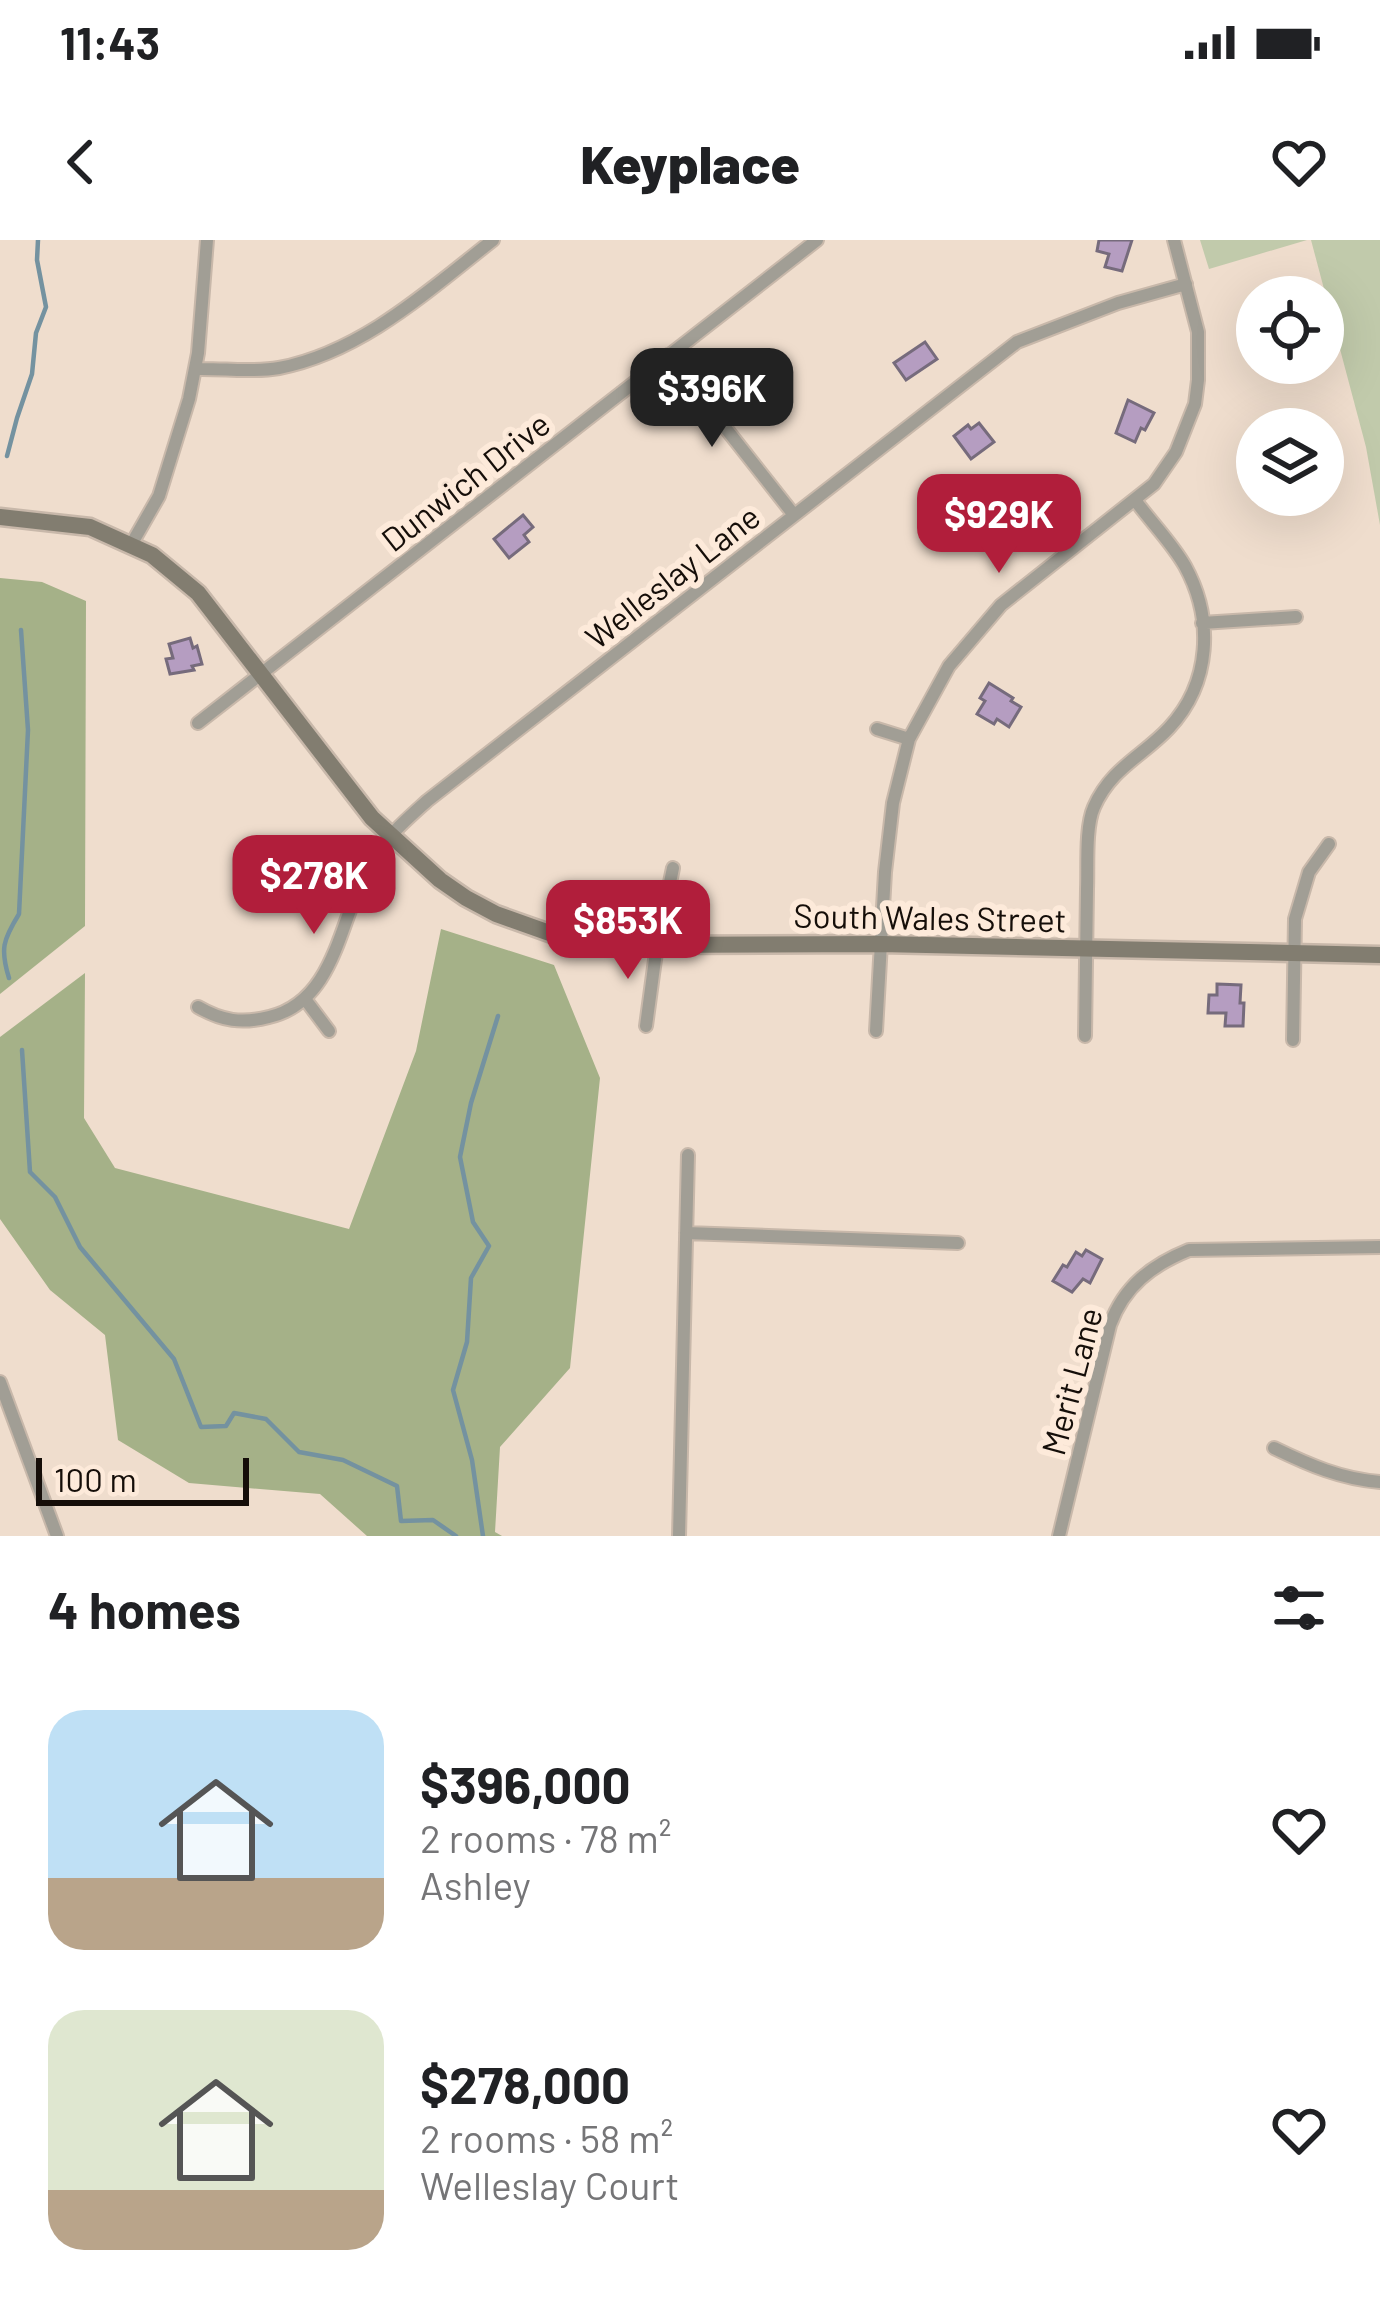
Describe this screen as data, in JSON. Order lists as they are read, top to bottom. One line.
{"streets":{"street":["Dunwich Drive","Welleslay Lane","South Wales Street","Merit Lane"]},"crossings":[["Dunwich Drive","South Wales Street"],["Welleslay Lane","South Wales Street"]],"scale_bar":"100 m","page":{"status":"11:43","header":"Keyplace","price":["$396K","$929K","$278K","$853K"],"scale":"100 m","heading":"4 homes","list":[{"name":"$396,000","note":"2 rooms · 78 m² · Ashley"},{"name":"$278,000","note":"2 rooms · 58 m² · Welleslay Court"}]}}
